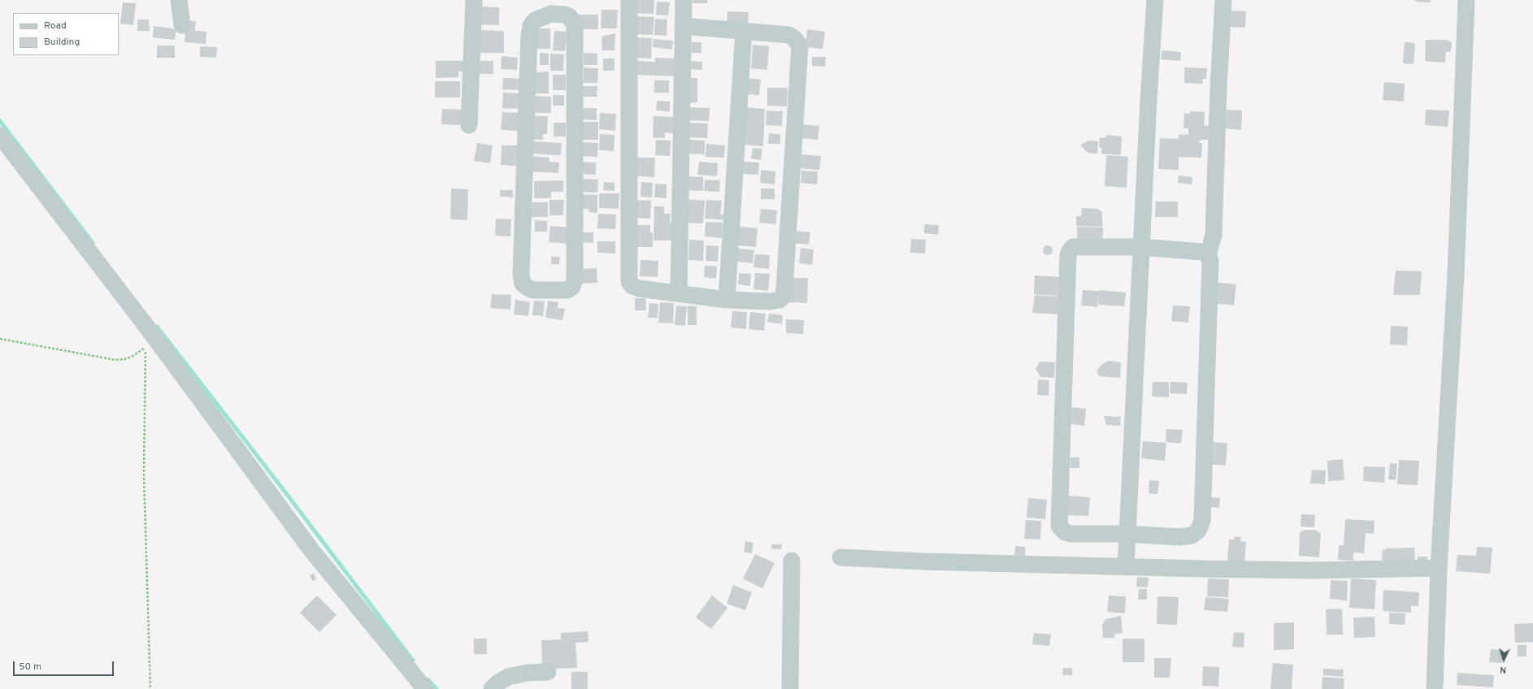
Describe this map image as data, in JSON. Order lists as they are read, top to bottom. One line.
{"legend":["Road","Building"],"scale_bar":"50 m","north":"bottom"}
